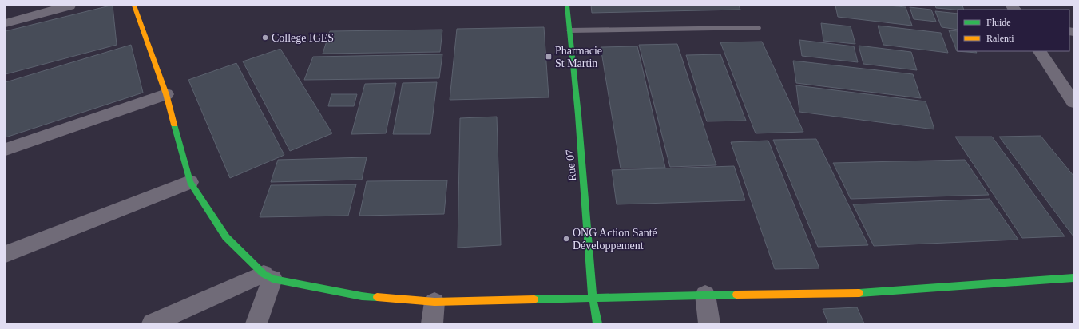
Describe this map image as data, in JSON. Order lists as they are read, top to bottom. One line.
{"streets":{"street":["Rue 07"]},"places":{"other":["College IGES","ONG Action Santé Développement"],"transit":["Pharmacie St Martin"]},"legend":["Fluide","Ralenti"]}
